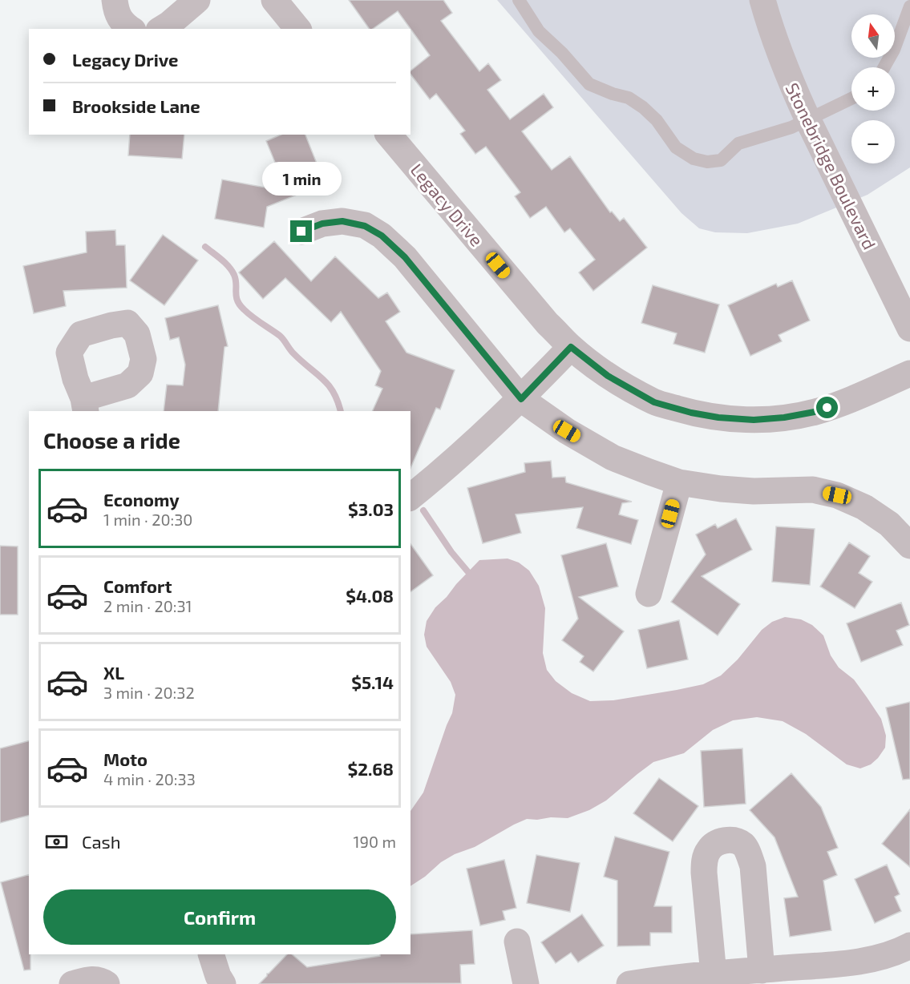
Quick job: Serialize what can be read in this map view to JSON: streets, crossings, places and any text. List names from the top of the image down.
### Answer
{
  "streets": {
    "street": ["Stonebridge Boulevard", "Legacy Drive"]
  },
  "north": "top",
  "page": {
    "map_buttons": ["+", "−"],
    "banner": ["Legacy Drive", "Brookside Lane"],
    "bubble": "1 min",
    "heading": "Choose a ride",
    "list": [
      {
        "name": "Economy",
        "note": "1 min · 20:30",
        "value": "$3.03"
      },
      {
        "name": "Comfort",
        "note": "2 min · 20:31",
        "value": "$4.08"
      },
      {
        "name": "XL",
        "note": "3 min · 20:32",
        "value": "$5.14"
      },
      {
        "name": "Moto",
        "note": "4 min · 20:33",
        "value": "$2.68"
      }
    ],
    "pay": ["Cash", "190 m"],
    "buttons": "Confirm"
  }
}
